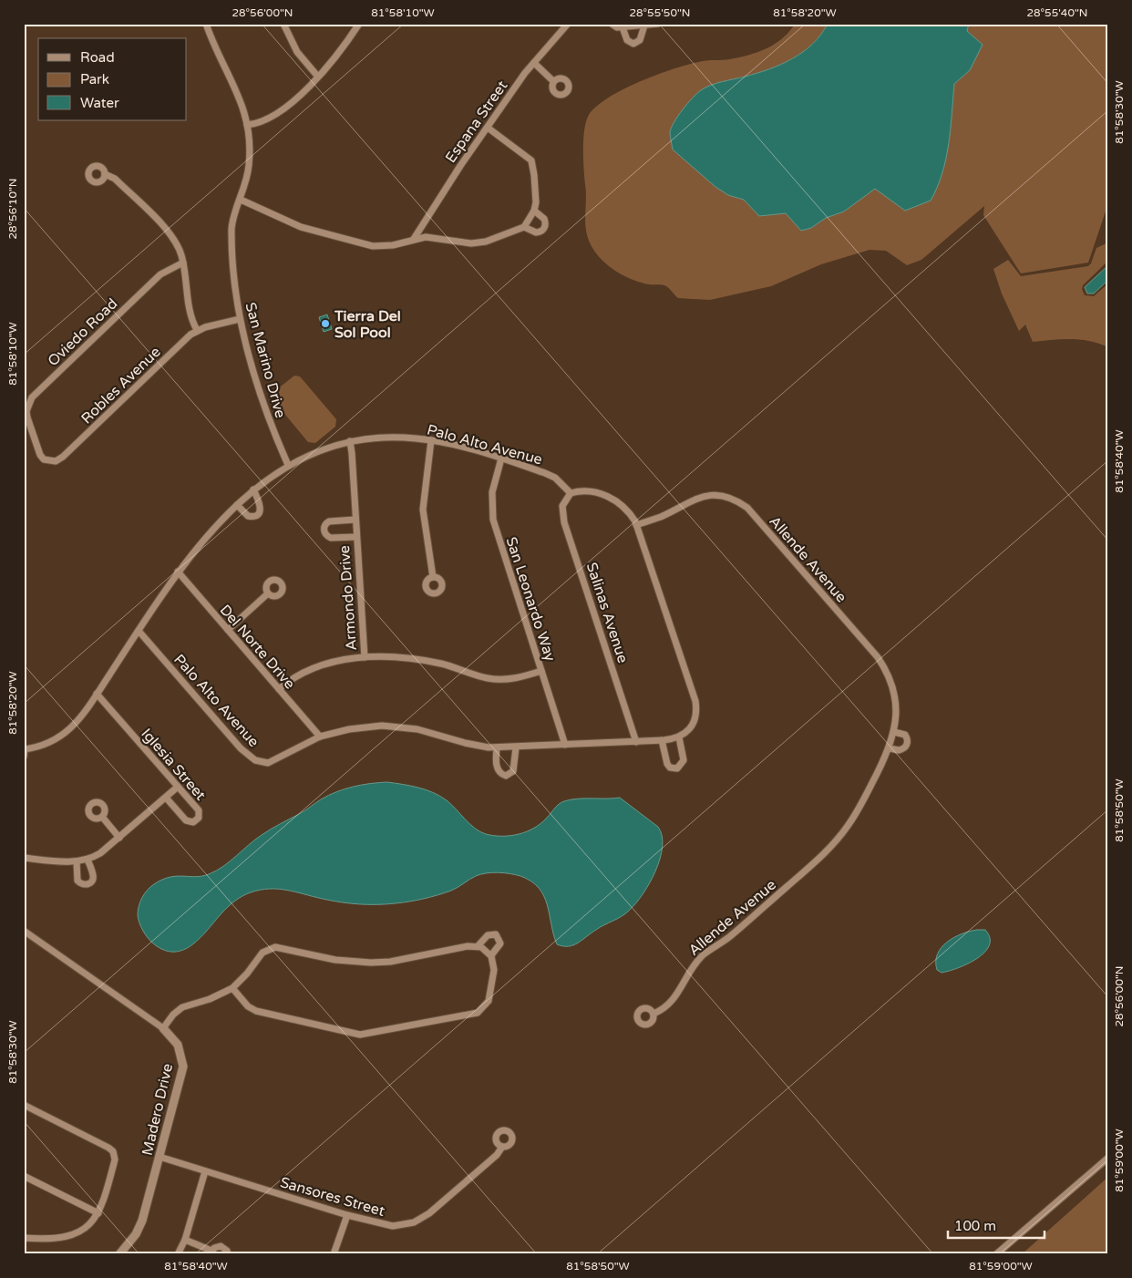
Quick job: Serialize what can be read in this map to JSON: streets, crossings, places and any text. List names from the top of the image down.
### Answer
{
  "streets": {
    "street": [
      "Espana Street",
      "Oviedo Road",
      "San Marino Drive",
      "Robles Avenue",
      "Palo Alto Avenue",
      "Allende Avenue",
      "Armondo Drive",
      "San Leonardo Way",
      "Salinas Avenue",
      "Del Norte Drive",
      "Iglesia Street",
      "Madero Drive",
      "Sansores Street"
    ]
  },
  "crossings": [
    ["Oviedo Road", "Robles Avenue"],
    ["San Marino Drive", "Robles Avenue"],
    ["San Marino Drive", "Palo Alto Avenue"],
    ["Palo Alto Avenue", "Armondo Drive"],
    ["Palo Alto Avenue", "San Leonardo Way"],
    ["Palo Alto Avenue", "Salinas Avenue"],
    ["Palo Alto Avenue", "Del Norte Drive"],
    ["Palo Alto Avenue", "Iglesia Street"],
    ["Madero Drive", "Sansores Street"]
  ],
  "places": ["Tierra Del Sol Pool"],
  "legend": ["Road", "Park", "Water"],
  "scale_bar": "100 m",
  "coordinates": [
    "28°56'00\"N",
    "81°58'10\"W",
    "28°55'50\"N",
    "81°58'20\"W",
    "28°55'40\"N",
    "81°58'30\"W",
    "28°56'10\"N",
    "81°58'40\"W",
    "81°58'50\"W",
    "81°59'00\"W"
  ]
}
